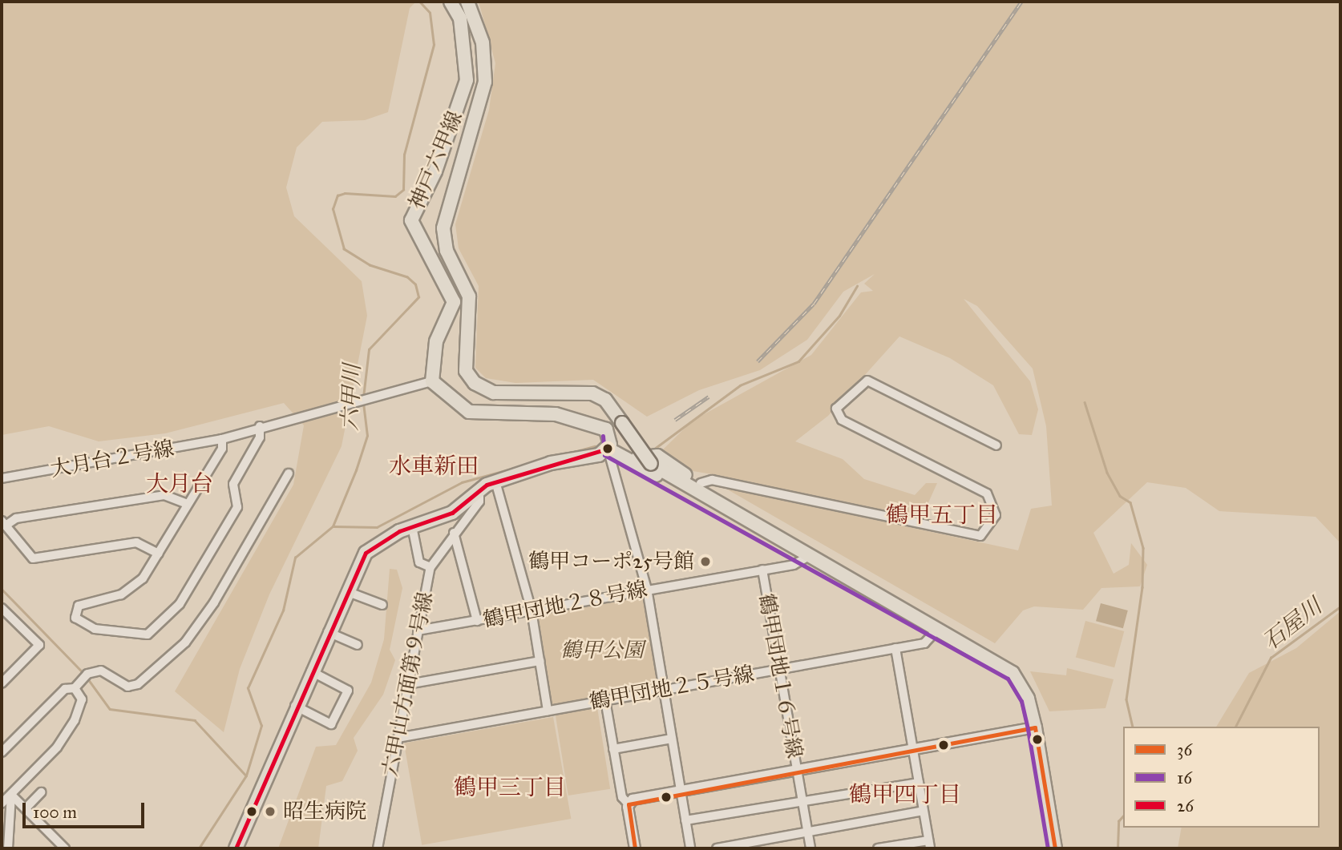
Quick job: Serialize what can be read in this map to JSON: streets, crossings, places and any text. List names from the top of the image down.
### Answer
{
  "streets": {
    "main road": ["神戸六甲線"],
    "street": [
      "大月台２号線",
      "鶴甲団地２８号線",
      "鶴甲団地１６号線",
      "六甲山方面第９号線",
      "鶴甲団地２５号線"
    ]
  },
  "crossings": [
    ["神戸六甲線", "大月台２号線"],
    ["鶴甲団地２８号線", "鶴甲団地１６号線"],
    ["鶴甲団地２８号線", "六甲山方面第９号線"],
    ["鶴甲団地１６号線", "鶴甲団地２５号線"],
    ["六甲山方面第９号線", "鶴甲団地２５号線"]
  ],
  "districts": [
    "水車新田",
    "大月台",
    "鶴甲五丁目",
    "鶴甲三丁目",
    "鶴甲四丁目"
  ],
  "water": ["六甲川", "石屋川"],
  "parks": ["鶴甲公園"],
  "places": ["鶴甲コーポ25号館", "昭生病院"],
  "lines": ["transit line 16", "transit line 26", "transit line 36"],
  "legend": ["36", "16", "26"],
  "scale_bar": "100 m"
}
